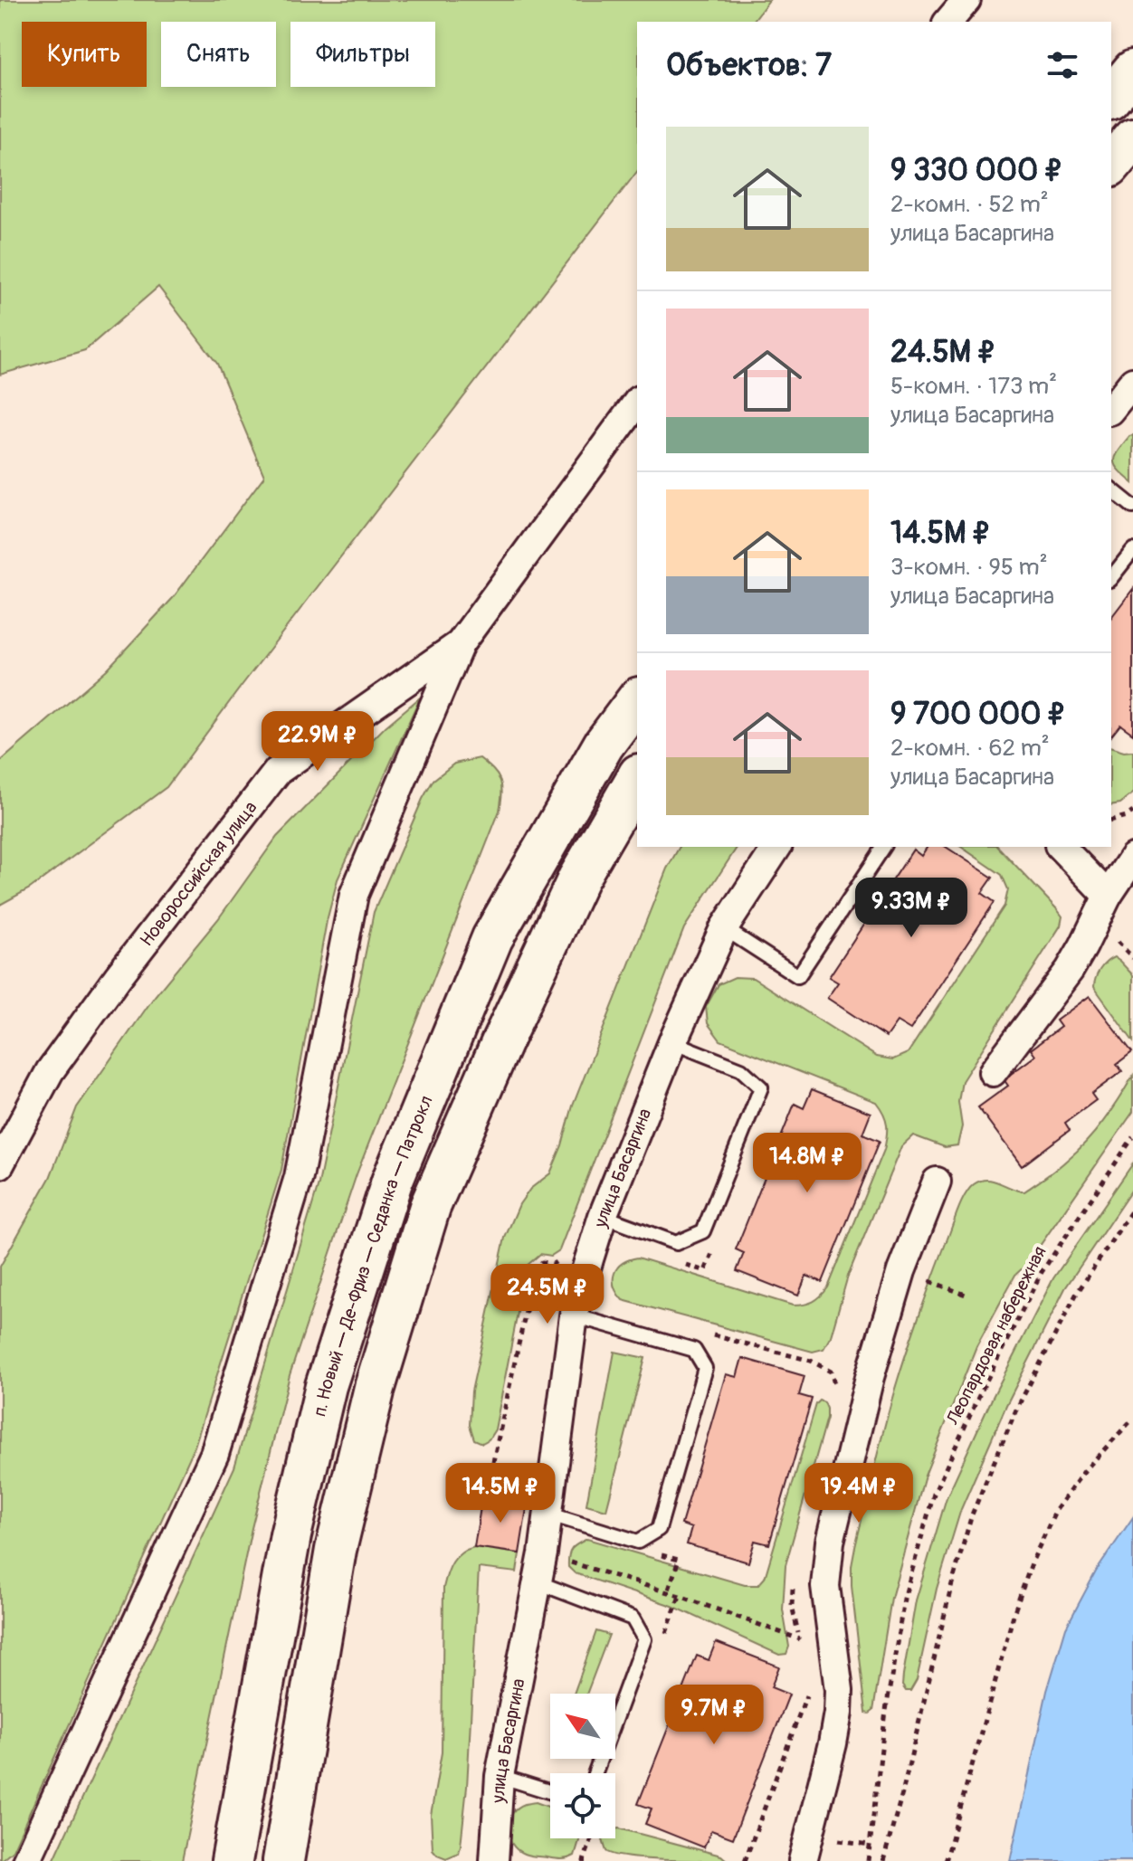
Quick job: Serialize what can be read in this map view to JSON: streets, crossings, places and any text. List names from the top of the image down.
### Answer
{
  "streets": {
    "highway": ["п. Новый — Де-Фриз — Седанка — Патрокл"],
    "street": ["Новороссийская улица", "улица Басаргина"],
    "path": ["Леопардовая набережная"]
  },
  "north": "top left",
  "page": {
    "chip": ["Купить", "Снять", "Фильтры"],
    "heading": "Объектов: 7",
    "list": [
      {
        "name": "9 330 000 ₽",
        "note": "2-комн. · 52 m² · улица Басаргина"
      },
      {
        "name": "24.5M ₽",
        "note": "5-комн. · 173 m² · улица Басаргина"
      },
      {
        "name": "14.5M ₽",
        "note": "3-комн. · 95 m² · улица Басаргина"
      },
      {
        "name": "9 700 000 ₽",
        "note": "2-комн. · 62 m² · улица Басаргина"
      }
    ],
    "price": [
      "22.9M ₽",
      "9.33M ₽",
      "14.8M ₽",
      "24.5M ₽",
      "14.5M ₽",
      "19.4M ₽",
      "9.7M ₽"
    ]
  }
}
